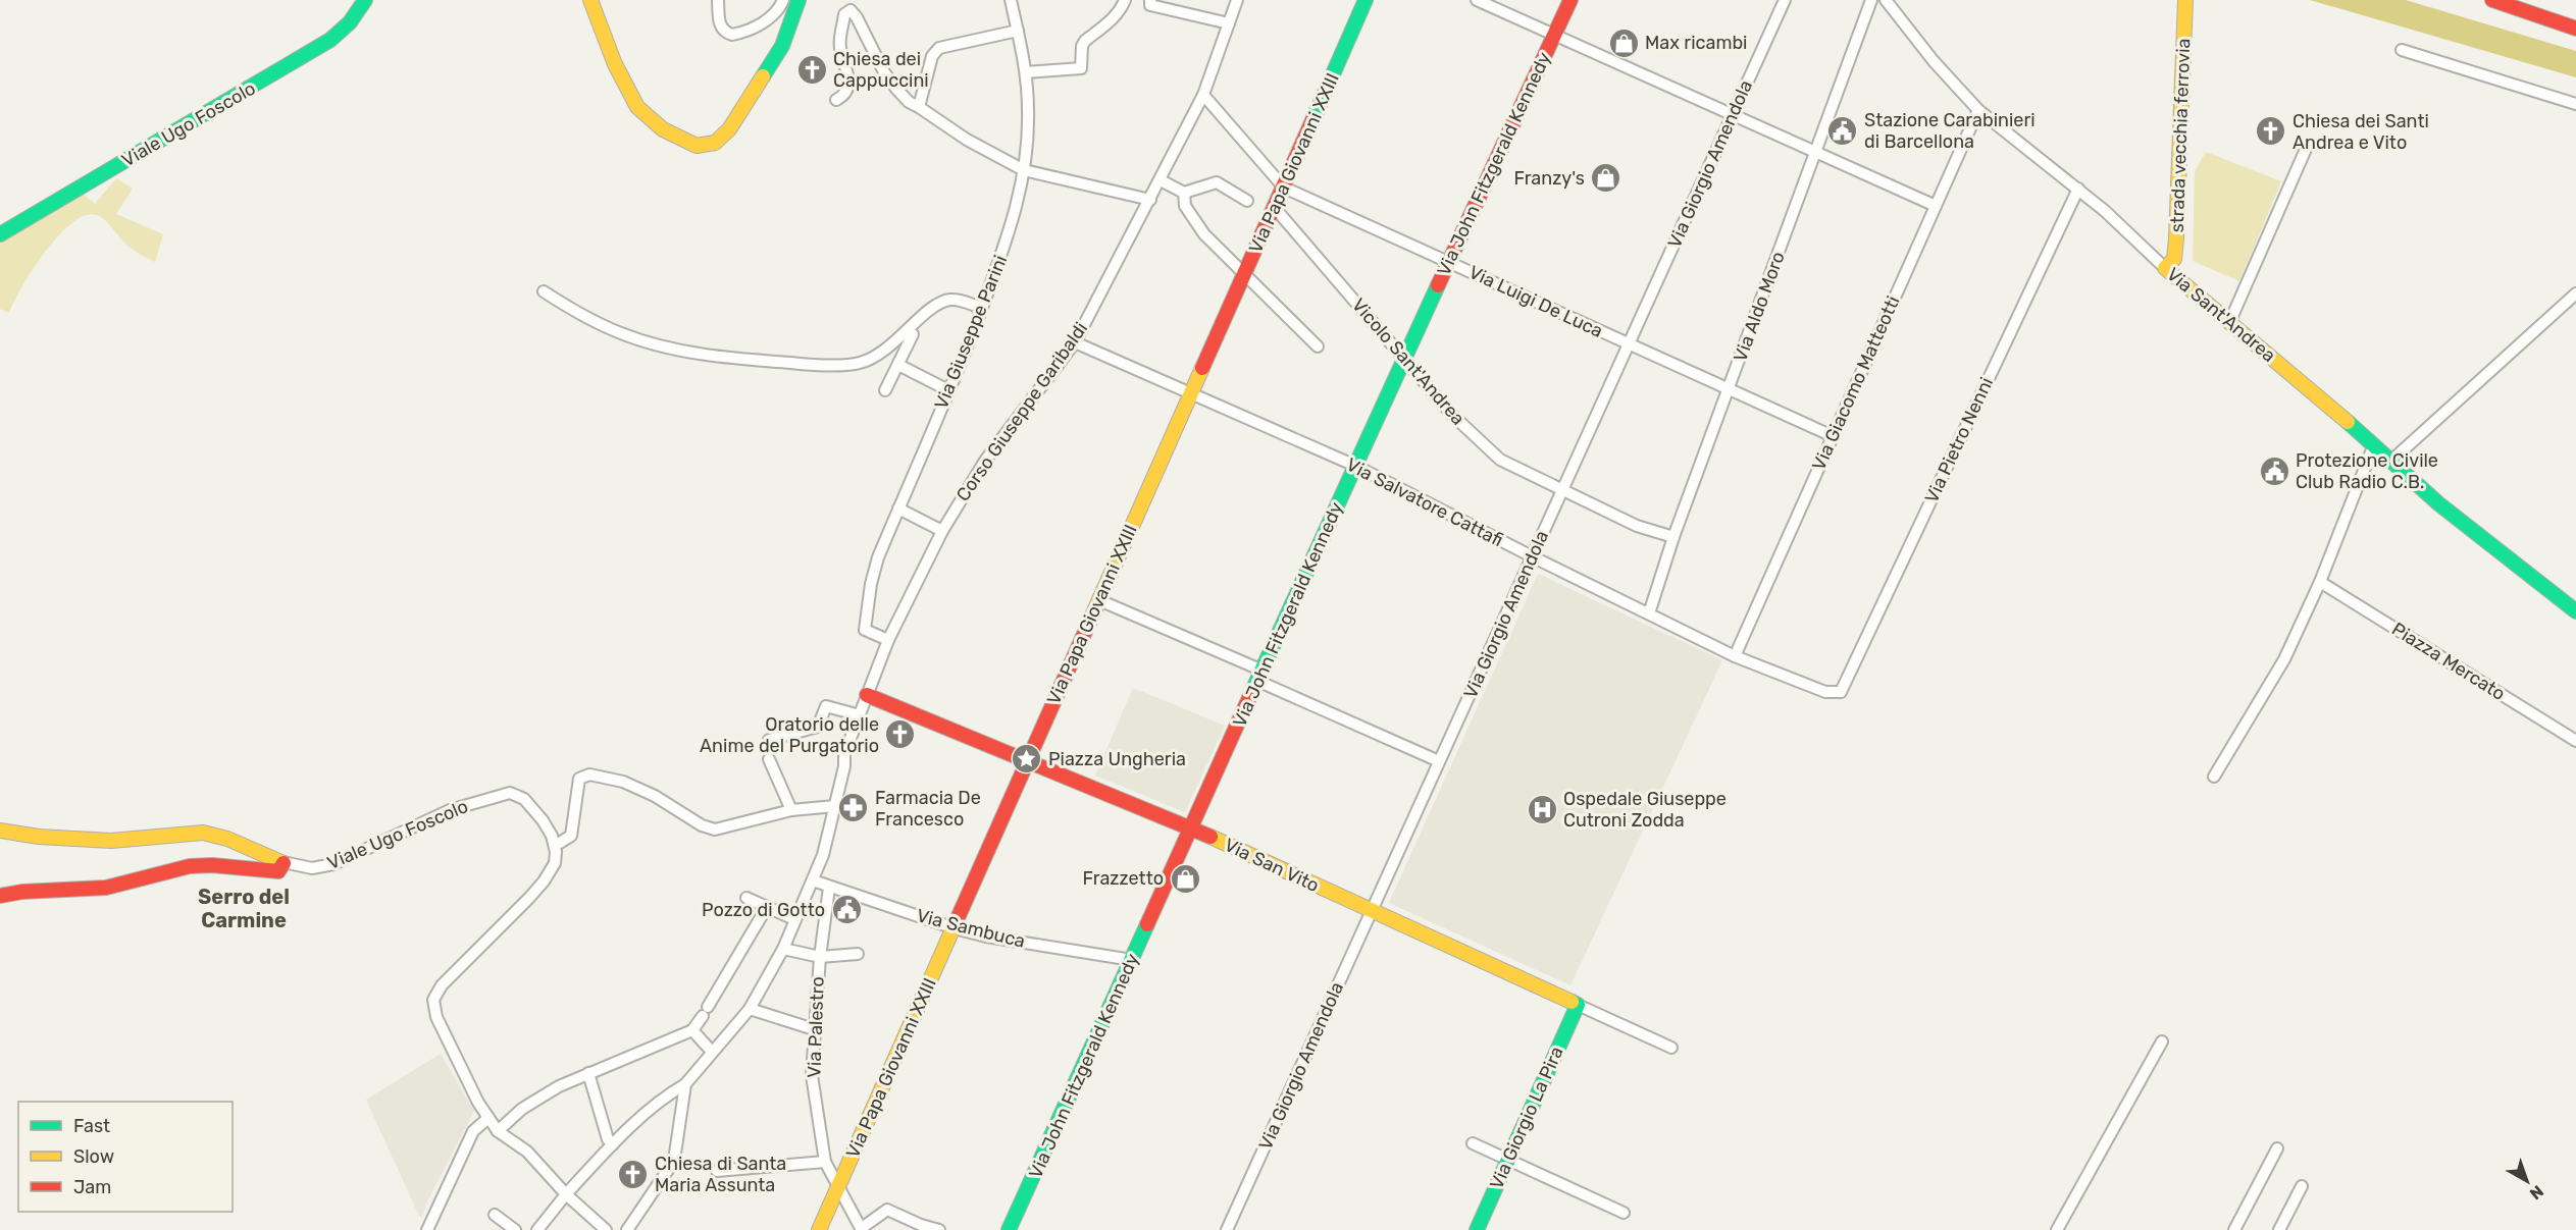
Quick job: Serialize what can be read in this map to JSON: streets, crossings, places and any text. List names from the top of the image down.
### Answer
{
  "streets": {
    "street": [
      "Viale Ugo Foscolo",
      "strada vecchia ferrovia",
      "Via Papa Giovanni XXIII",
      "Via John Fitzgerald Kennedy",
      "Via Giorgio Amendola",
      "Via Luigi De Luca",
      "Via Aldo Moro",
      "Via Sant'Andrea",
      "Via Giuseppe Parini",
      "Vicolo Sant'Andrea",
      "Via Giacomo Matteotti",
      "Corso Giuseppe Garibaldi",
      "Via Pietro Nenni",
      "Via Salvatore Cattafi",
      "Piazza Mercato",
      "Via San Vito",
      "Via Sambuca",
      "Via Palestro",
      "Via Giorgio La Pira"
    ]
  },
  "crossings": [
    ["strada vecchia ferrovia", "Via Sant'Andrea"],
    ["Via Papa Giovanni XXIII", "Via Luigi De Luca"],
    ["Via Papa Giovanni XXIII", "Vicolo Sant'Andrea"],
    ["Via Papa Giovanni XXIII", "Via Salvatore Cattafi"],
    ["Via Papa Giovanni XXIII", "Via San Vito"],
    ["Via Papa Giovanni XXIII", "Via Sambuca"],
    ["Via Papa Giovanni XXIII", "Via Palestro"],
    ["Via John Fitzgerald Kennedy", "Via Luigi De Luca"],
    ["Via John Fitzgerald Kennedy", "Vicolo Sant'Andrea"],
    ["Via John Fitzgerald Kennedy", "Via Salvatore Cattafi"],
    ["Via John Fitzgerald Kennedy", "Via San Vito"],
    ["Via John Fitzgerald Kennedy", "Via Sambuca"],
    ["Via Giorgio Amendola", "Via Luigi De Luca"],
    ["Via Giorgio Amendola", "Vicolo Sant'Andrea"],
    ["Via Giorgio Amendola", "Via Salvatore Cattafi"],
    ["Via Giorgio Amendola", "Via San Vito"],
    ["Via Luigi De Luca", "Via Aldo Moro"],
    ["Via Luigi De Luca", "Via Giacomo Matteotti"],
    ["Via Luigi De Luca", "Corso Giuseppe Garibaldi"],
    ["Via Aldo Moro", "Vicolo Sant'Andrea"],
    ["Via Aldo Moro", "Via Salvatore Cattafi"],
    ["Via Sant'Andrea", "Via Giacomo Matteotti"],
    ["Via Sant'Andrea", "Via Pietro Nenni"],
    ["Via Giuseppe Parini", "Corso Giuseppe Garibaldi"],
    ["Via Giacomo Matteotti", "Via Salvatore Cattafi"],
    ["Corso Giuseppe Garibaldi", "Via Salvatore Cattafi"],
    ["Corso Giuseppe Garibaldi", "Via San Vito"],
    ["Corso Giuseppe Garibaldi", "Via Sambuca"],
    ["Via Pietro Nenni", "Via Salvatore Cattafi"],
    ["Via San Vito", "Via Giorgio La Pira"],
    ["Via Sambuca", "Via Palestro"]
  ],
  "districts": ["Serro del Carmine"],
  "places": {
    "shop": ["Max ricambi", "Franzy's", "Frazzetto"],
    "church": [
      "Chiesa dei Cappuccini",
      "Chiesa dei Santi Andrea e Vito",
      "Oratorio delle Anime del Purgatorio",
      "Chiesa di Santa Maria Assunta"
    ],
    "public building": ["Stazione Carabinieri di Barcellona", "Protezione Civile Club Radio C.B.", "Pozzo di Gotto"],
    "place": ["Piazza Ungheria"],
    "pharmacy": ["Farmacia De Francesco"],
    "hospital": ["Ospedale Giuseppe Cutroni Zodda"]
  },
  "legend": ["Fast", "Slow", "Jam"],
  "north": "bottom right"
}
